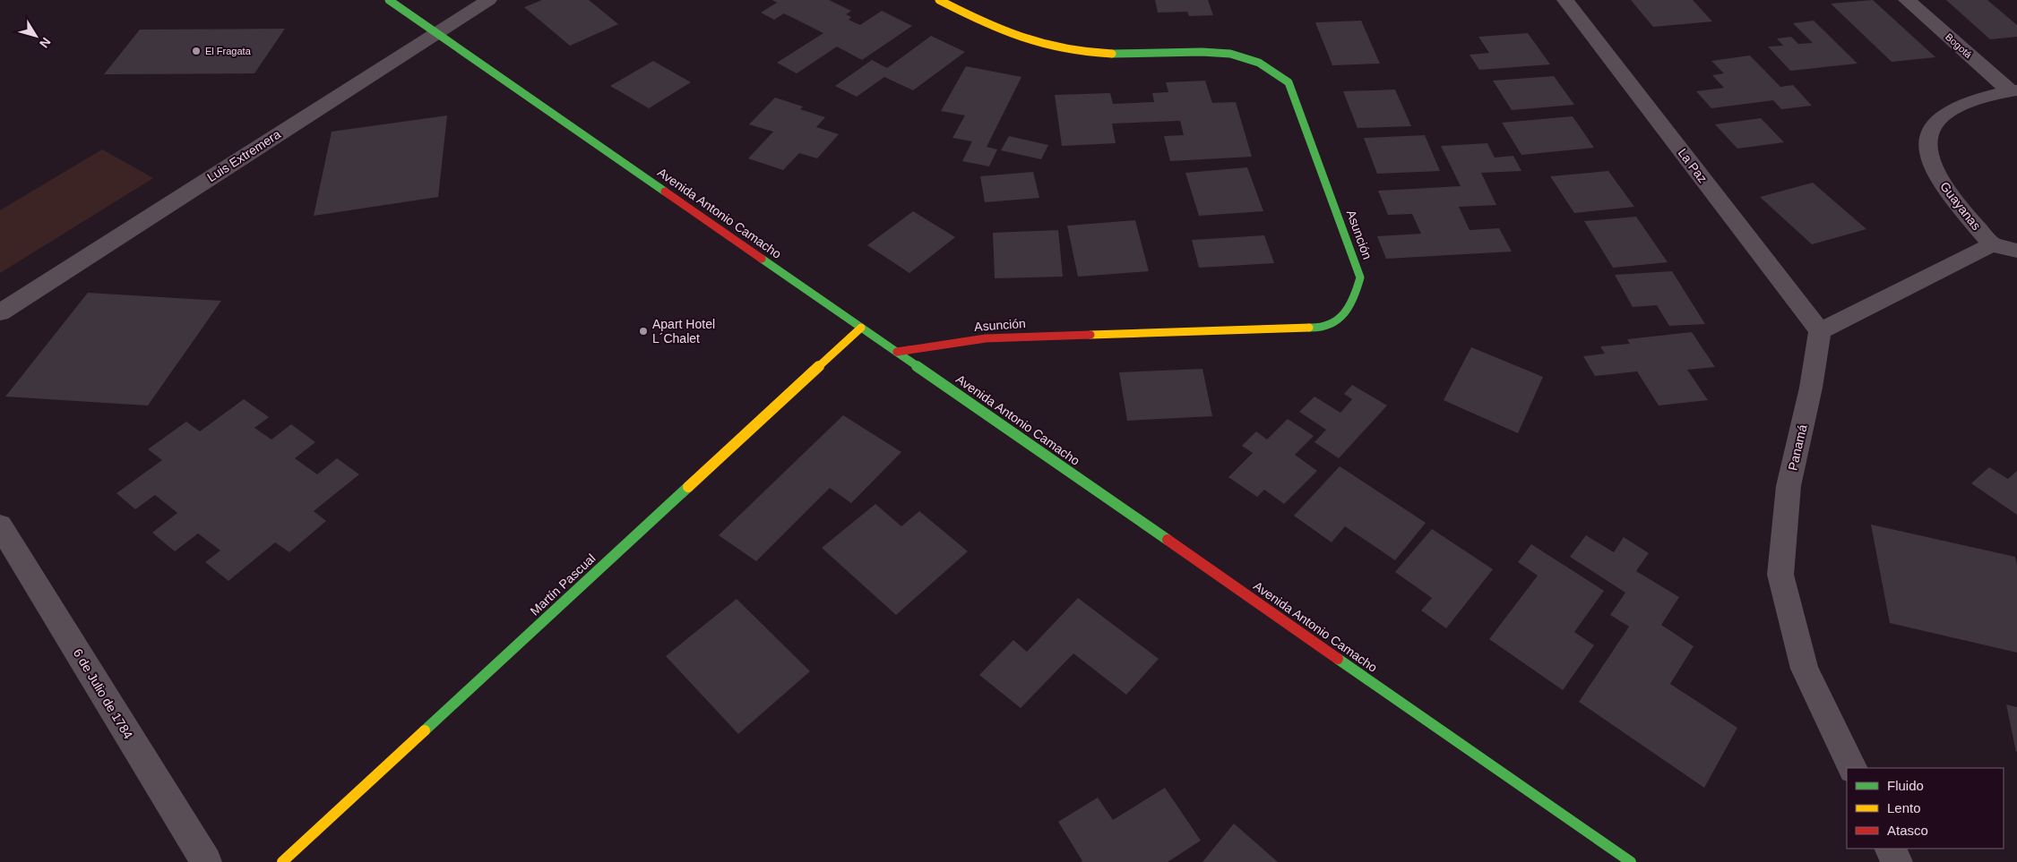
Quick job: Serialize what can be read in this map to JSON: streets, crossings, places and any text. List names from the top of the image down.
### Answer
{
  "streets": {
    "street": [
      "Bogotá",
      "Luis Extremera",
      "La Paz",
      "Guayanas",
      "Avenida Antonio Camacho",
      "Asunción",
      "Panamá",
      "Martín Pascual",
      "6 de Julio de 1784"
    ]
  },
  "crossings": [
    ["Bogotá", "Guayanas"],
    ["Luis Extremera", "Avenida Antonio Camacho"],
    ["La Paz", "Panamá"],
    ["Avenida Antonio Camacho", "Asunción"],
    ["Avenida Antonio Camacho", "Martín Pascual"]
  ],
  "places": ["El Fragata", "Apart Hotel L´Chalet"],
  "legend": ["Fluido", "Lento", "Atasco"],
  "north": "bottom right"
}
